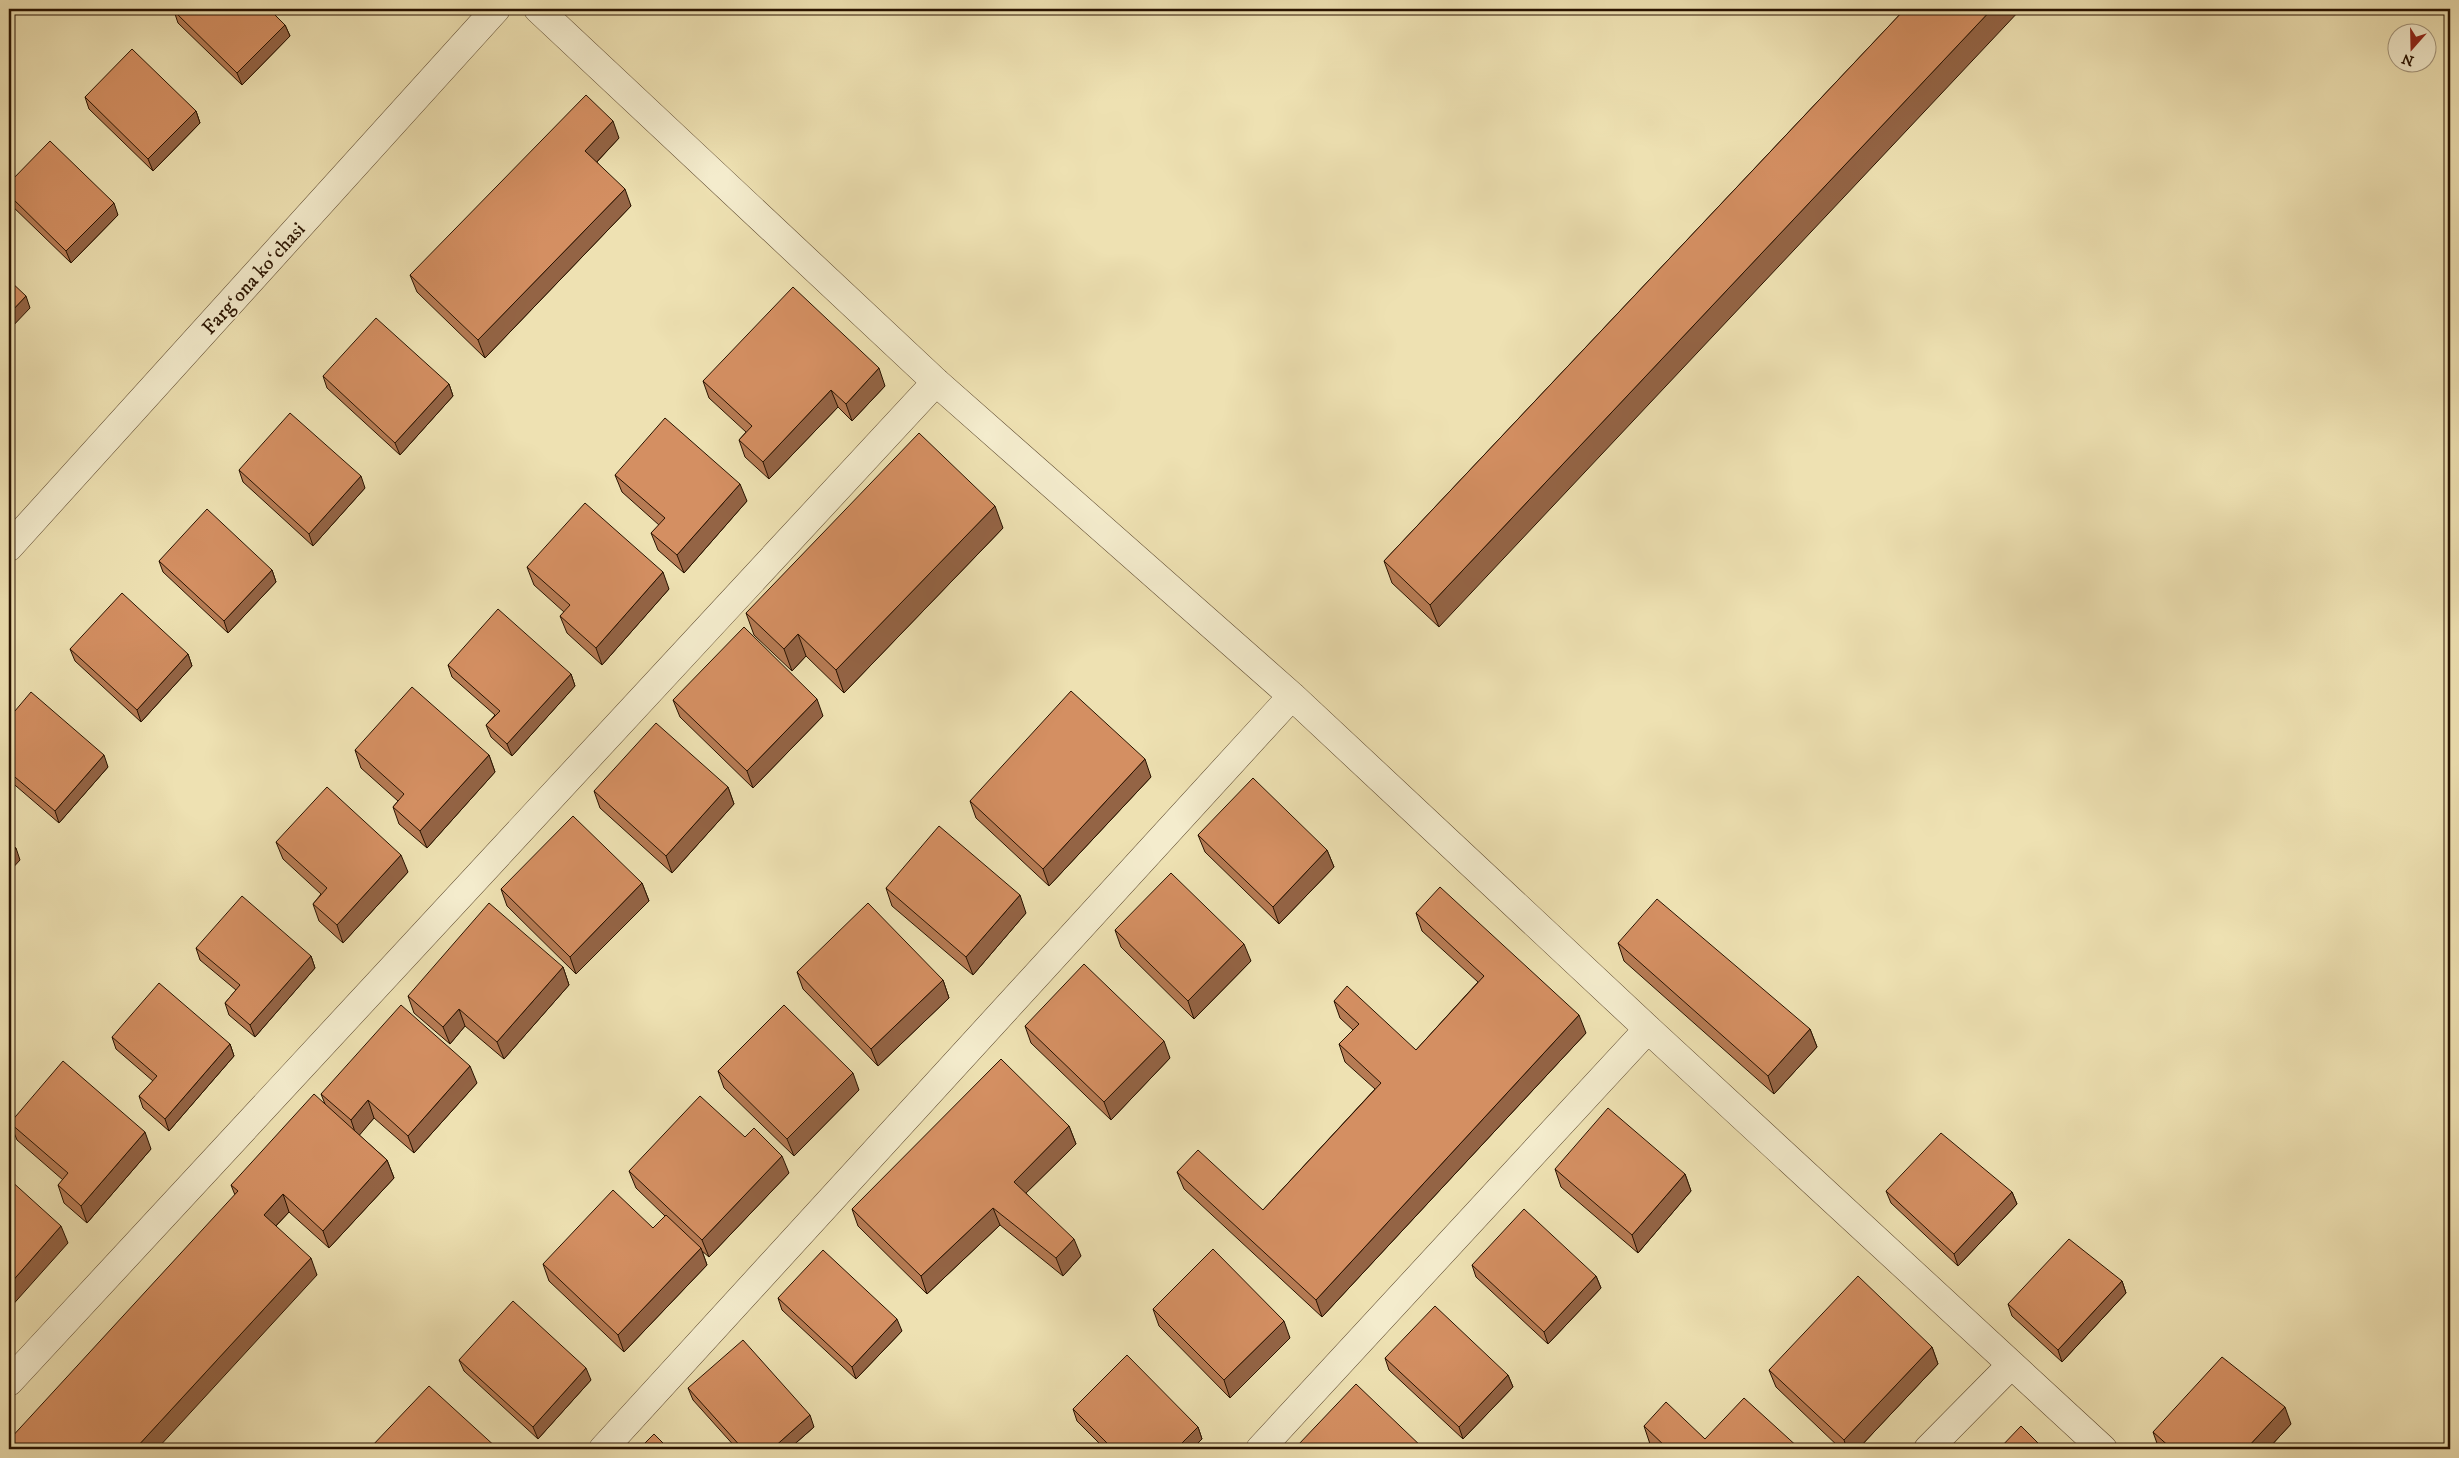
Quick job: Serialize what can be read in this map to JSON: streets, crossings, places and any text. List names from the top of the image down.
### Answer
{
  "streets": {
    "street": ["Fargʻona koʻchasi"]
  },
  "north": "bottom"
}
